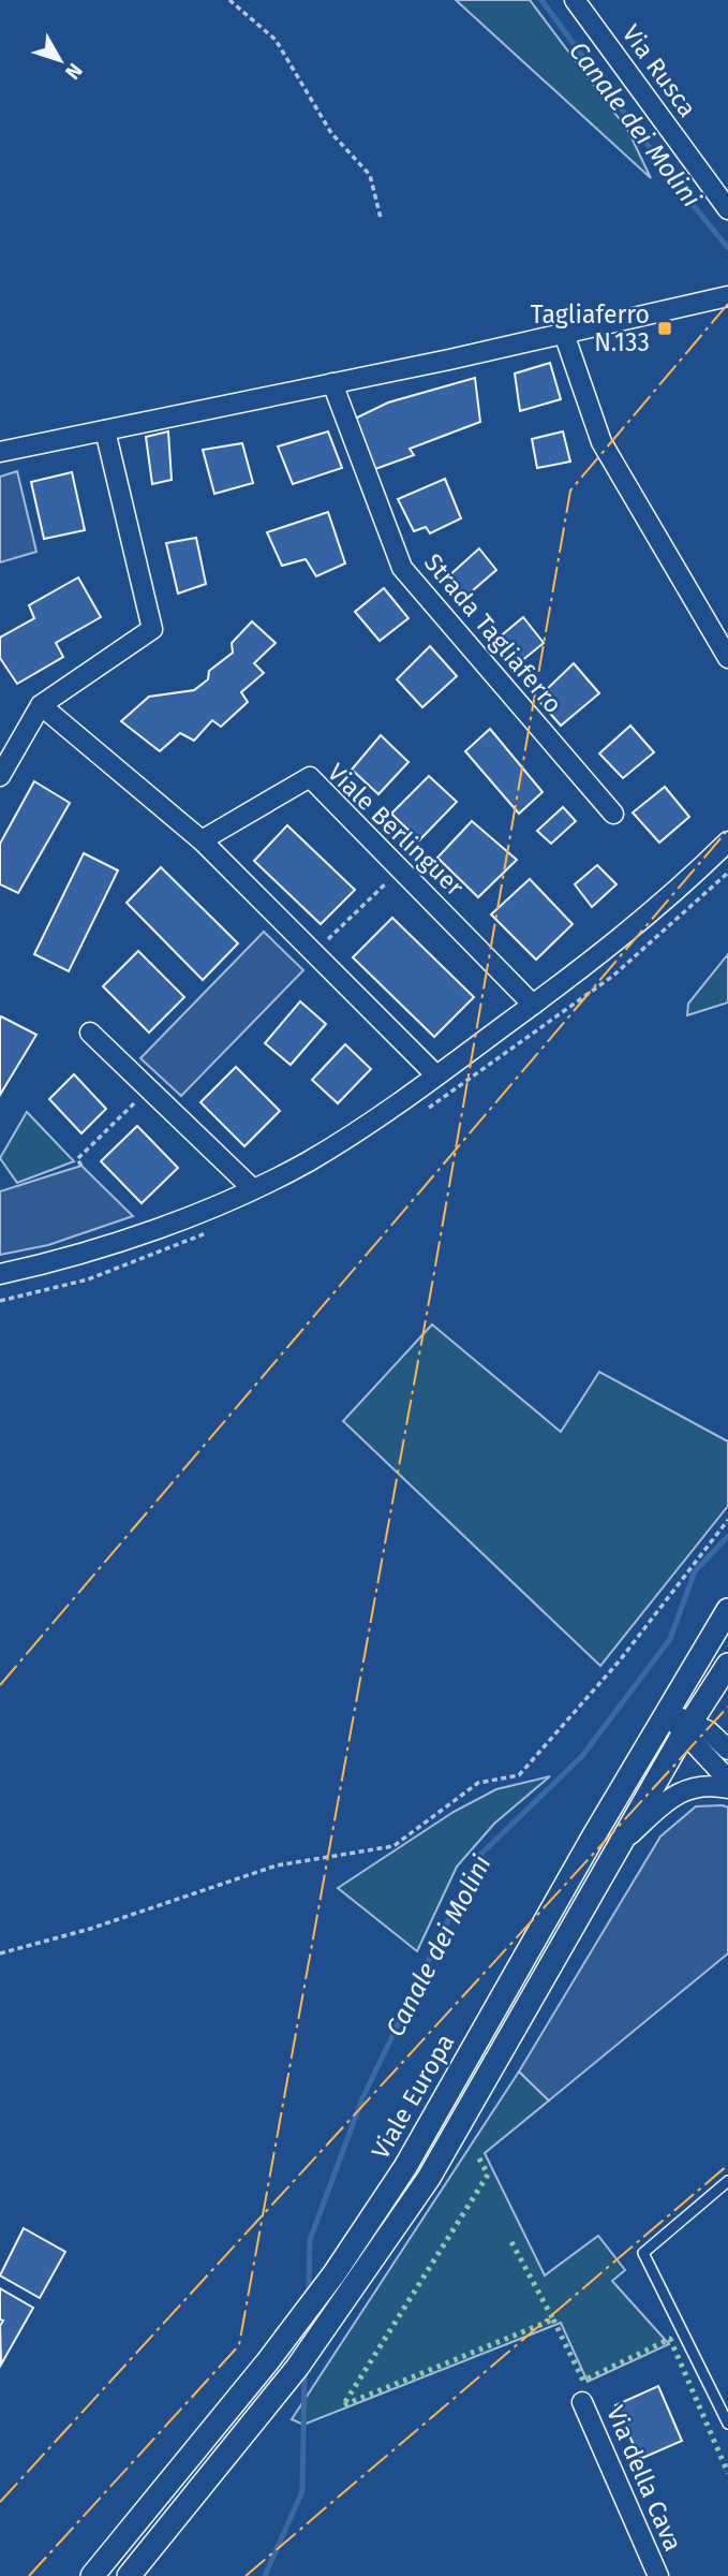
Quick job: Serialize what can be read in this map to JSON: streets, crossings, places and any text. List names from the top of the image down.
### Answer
{
  "streets": {
    "street": [
      "Via Rusca",
      "Strada Tagliaferro",
      "Viale Berlinguer",
      "Viale Europa",
      "Via della Cava"
    ]
  },
  "water": ["Canale dei Molini"],
  "places": {
    "transit": ["Tagliaferro N.133"]
  },
  "north": "bottom right"
}
